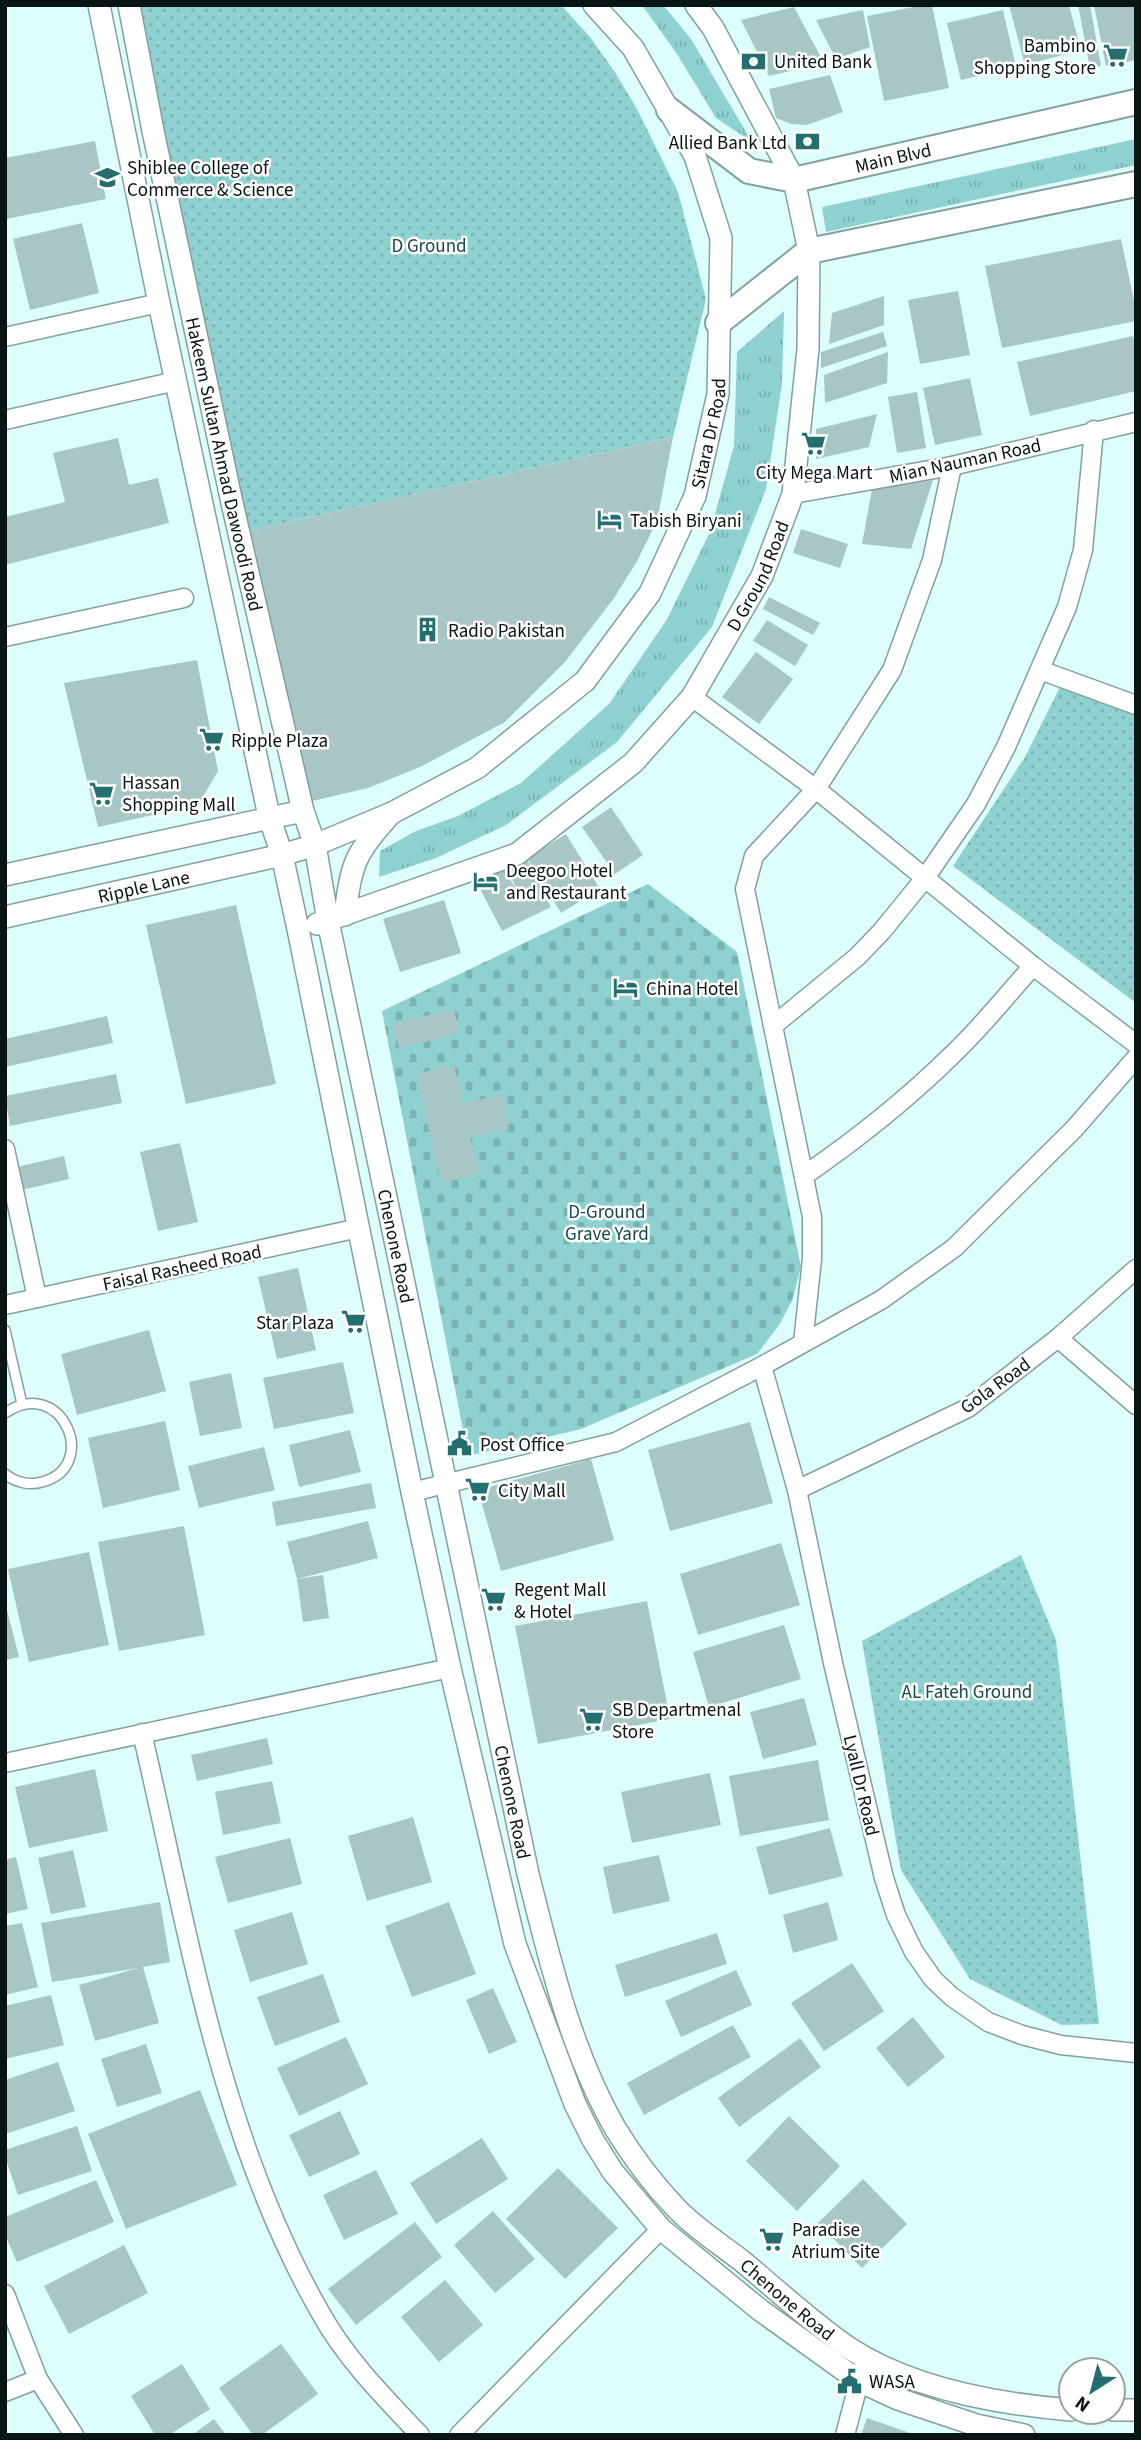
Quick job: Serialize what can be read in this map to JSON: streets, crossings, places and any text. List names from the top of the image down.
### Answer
{
  "streets": {
    "main road": ["Main Blvd"],
    "street": [
      "Sitara Dr Road",
      "Mian Nauman Road",
      "Hakeem Sultan Ahmad Dawoodi Road",
      "D Ground Road",
      "Ripple Lane",
      "Chenone Road",
      "Faisal Rasheed Road",
      "Gola Road",
      "Lyall Dr Road"
    ]
  },
  "crossings": [
    ["Main Blvd", "Sitara Dr Road"],
    ["Main Blvd", "D Ground Road"],
    ["Sitara Dr Road", "Hakeem Sultan Ahmad Dawoodi Road"],
    ["Sitara Dr Road", "Ripple Lane"],
    ["Sitara Dr Road", "Chenone Road"],
    ["Mian Nauman Road", "D Ground Road"],
    ["Hakeem Sultan Ahmad Dawoodi Road", "D Ground Road"],
    ["Hakeem Sultan Ahmad Dawoodi Road", "Ripple Lane"],
    ["Hakeem Sultan Ahmad Dawoodi Road", "Chenone Road"],
    ["D Ground Road", "Chenone Road"],
    ["Ripple Lane", "Chenone Road"],
    ["Chenone Road", "Faisal Rasheed Road"],
    ["Gola Road", "Lyall Dr Road"]
  ],
  "parks": ["D Ground", "D-Ground Grave Yard", "AL Fateh Ground"],
  "places": {
    "supermarket": [
      "Bambino Shopping Store",
      "City Mega Mart",
      "Ripple Plaza",
      "Hassan Shopping Mall",
      "Star Plaza",
      "City Mall",
      "Regent Mall & Hotel",
      "SB Departmenal Store",
      "Paradise Atrium Site"
    ],
    "bank": ["United Bank", "Allied Bank Ltd"],
    "school or university": ["Shiblee College of Commerce & Science"],
    "hotel": ["Tabish Biryani", "Deegoo Hotel and Restaurant", "China Hotel"],
    "building": ["Radio Pakistan"],
    "public building": ["Post Office", "WASA"]
  },
  "north": "bottom left"
}
